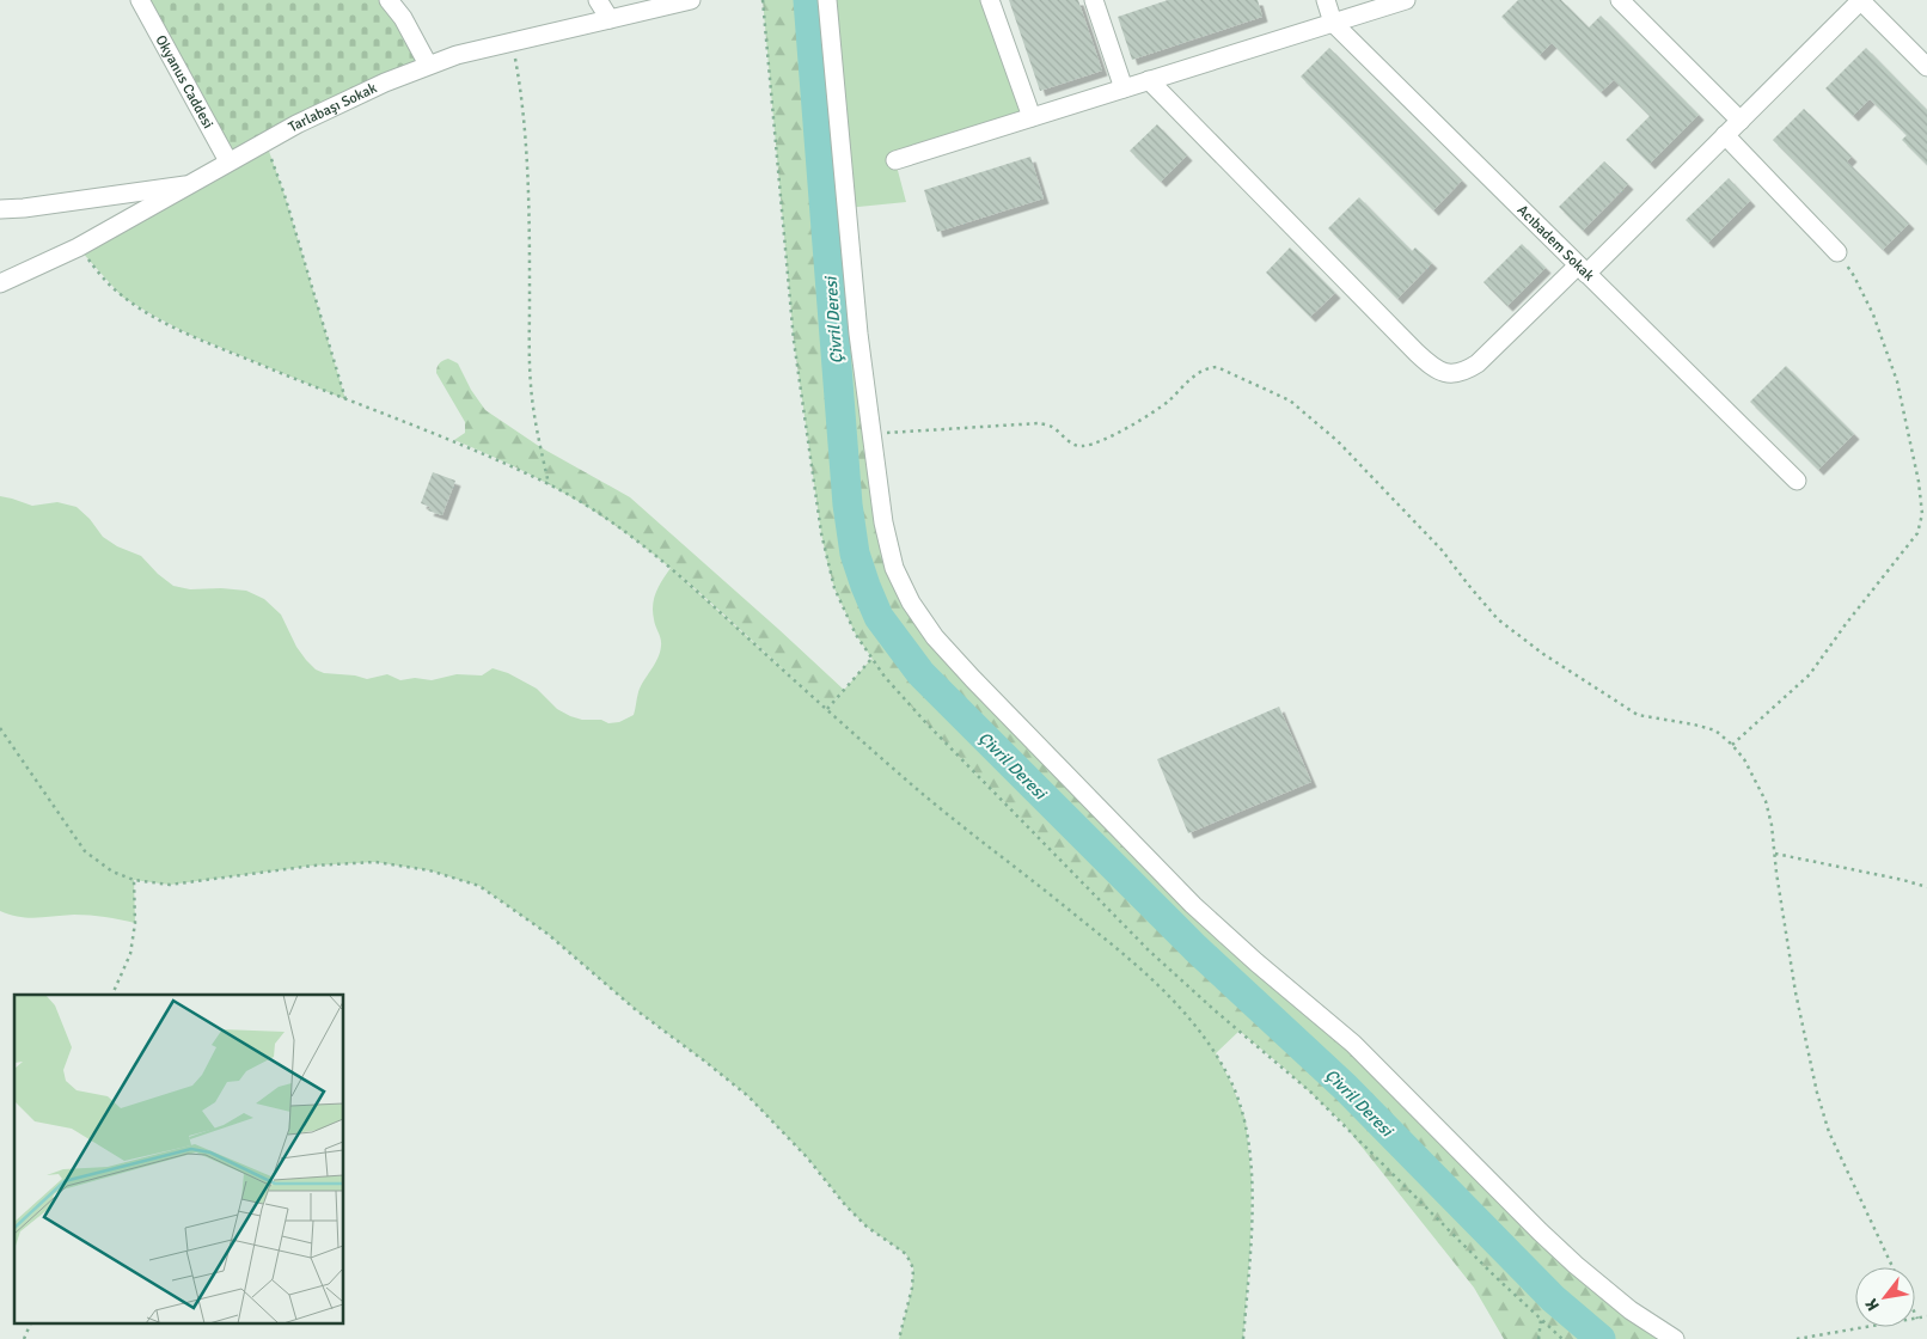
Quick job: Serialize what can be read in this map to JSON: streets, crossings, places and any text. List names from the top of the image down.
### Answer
{
  "streets": {
    "street": ["Okyanus Caddesi", "Tarlabaşı Sokak", "Acıbadem Sokak"]
  },
  "crossings": [
    ["Okyanus Caddesi", "Tarlabaşı Sokak"]
  ],
  "water": ["Çivril Deresi"],
  "north": "bottom left"
}
